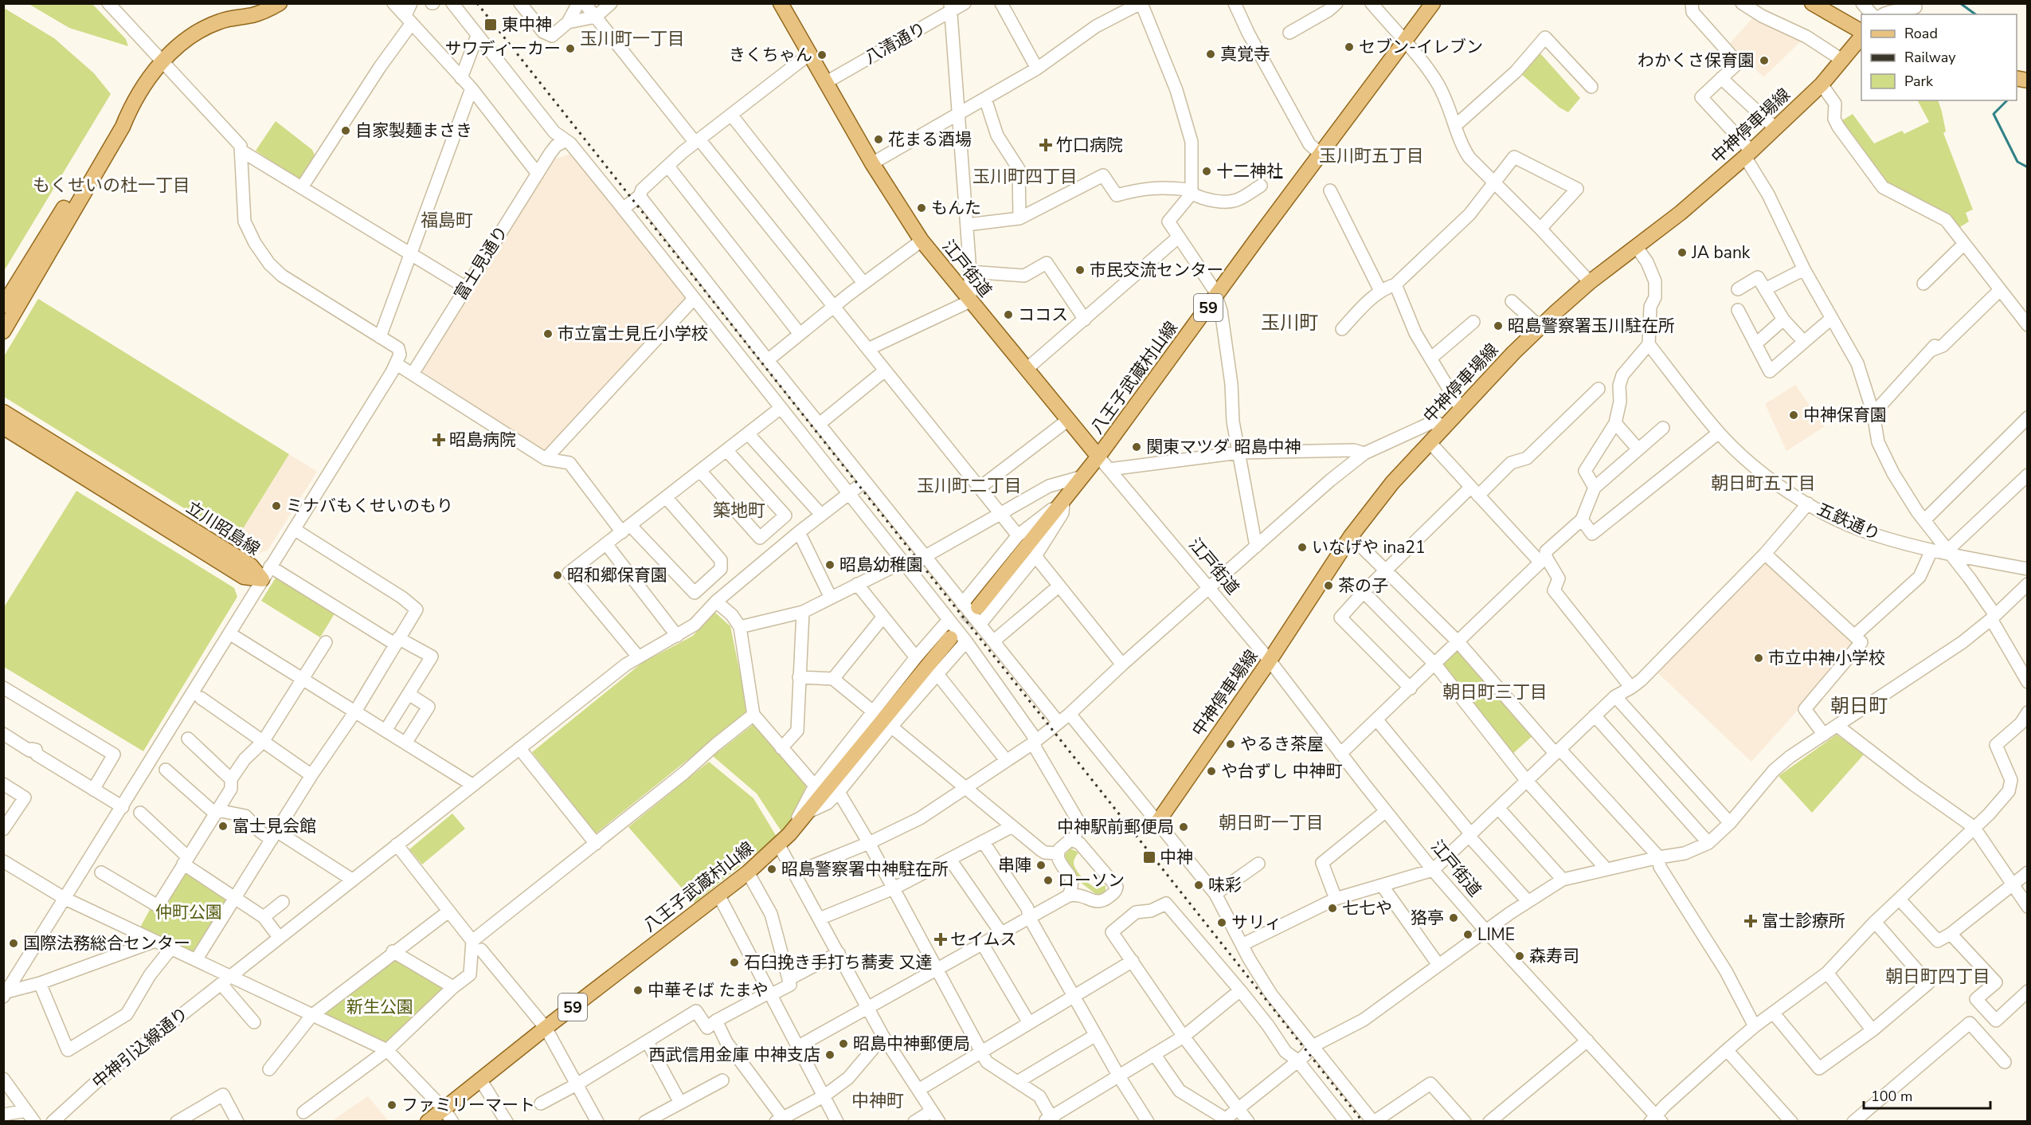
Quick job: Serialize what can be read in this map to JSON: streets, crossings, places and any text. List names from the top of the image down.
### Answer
{
  "streets": {
    "main road": [
      "中神停車場線",
      "江戸街道",
      "59",
      "八王子武蔵村山線",
      "立川昭島線"
    ],
    "street": [
      "八清通り",
      "富士見通り",
      "五鉄通り",
      "中神引込線通り"
    ]
  },
  "crossings": [
    ["八清通り", "江戸街道"],
    ["中神停車場線", "江戸街道"],
    ["江戸街道", "八王子武蔵村山線"]
  ],
  "districts": [
    "玉川町一丁目",
    "玉川町五丁目",
    "玉川町四丁目",
    "もくせいの杜一丁目",
    "福島町",
    "玉川町",
    "朝日町五丁目",
    "玉川町二丁目",
    "築地町",
    "朝日町三丁目",
    "朝日町",
    "朝日町一丁目",
    "朝日町四丁目",
    "中神町"
  ],
  "parks": ["仲町公園", "新生公園"],
  "places": {
    "transit": ["東中神", "中神"],
    "other": [
      "セブン-イレブン",
      "サワディーカー",
      "真覚寺",
      "きくちゃん",
      "わかくさ保育園",
      "自家製麺まさき",
      "花まる酒場",
      "十二神社",
      "もんた",
      "JA bank",
      "市民交流センター",
      "ココス",
      "昭島警察署玉川駐在所",
      "市立富士見丘小学校",
      "中神保育園",
      "関東マツダ 昭島中神",
      "ミナバもくせいのもり",
      "いなげや ina21",
      "昭島幼稚園",
      "昭和郷保育園",
      "茶の子",
      "市立中神小学校",
      "やるき茶屋",
      "や台ずし 中神町",
      "富士見会館",
      "中神駅前郵便局",
      "串陣",
      "昭島警察署中神駐在所",
      "ローソン",
      "味彩",
      "七七や",
      "狢亭",
      "サリィ",
      "LIME",
      "国際法務総合センター",
      "森寿司",
      "石臼挽き手打ち蕎麦 又達",
      "中華そば たまや",
      "昭島中神郵便局",
      "西武信用金庫 中神支店",
      "ファミリーマート"
    ],
    "health": [
      "竹口病院",
      "昭島病院",
      "富士診療所",
      "セイムス"
    ]
  },
  "legend": ["Road", "Railway", "Park"],
  "scale_bar": "100 m"
}
